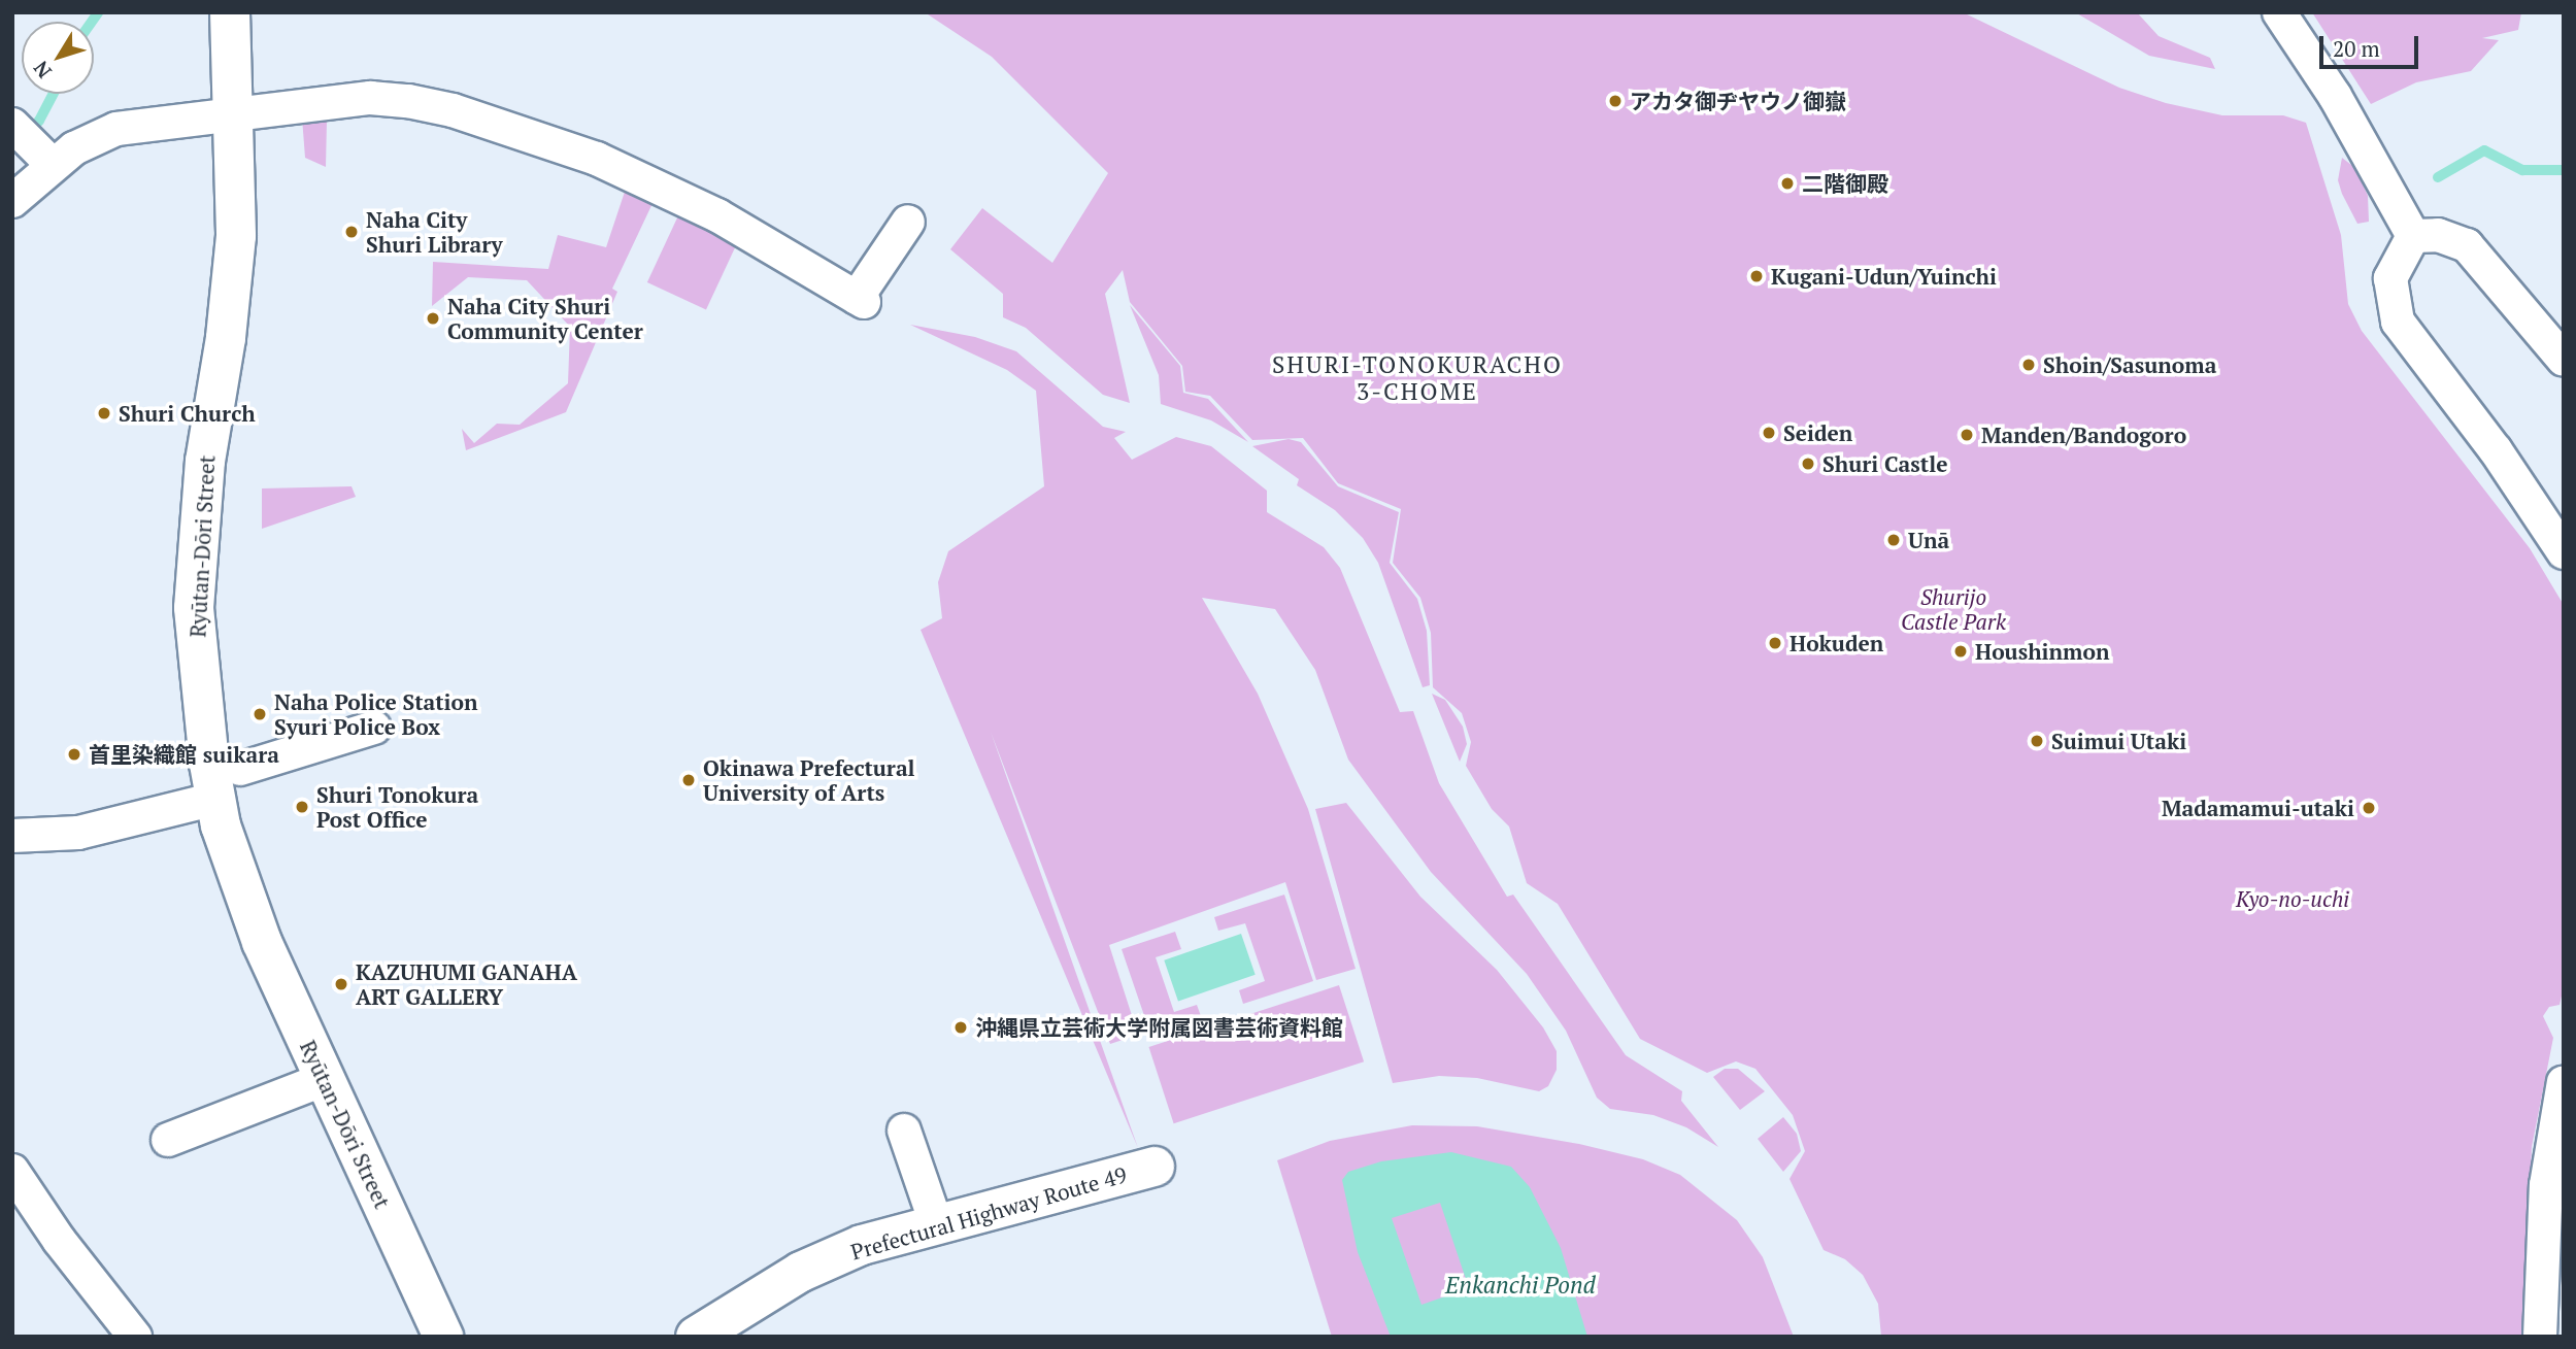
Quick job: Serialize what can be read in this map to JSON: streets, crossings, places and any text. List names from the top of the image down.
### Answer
{
  "streets": {
    "main road": ["Ryūtan-Dōri Street", "Prefectural Highway Route 49"]
  },
  "districts": ["SHURI-TONOKURACHO 3-CHOME"],
  "water": ["Enkanchi Pond"],
  "parks": ["Shurijo Castle Park", "Kyo-no-uchi"],
  "places": [
    "アカタ御ヂヤウノ御嶽",
    "二階御殿",
    "Naha City Shuri Library",
    "Kugani-Udun/Yuinchi",
    "Naha City Shuri Community Center",
    "Shoin/Sasunoma",
    "Shuri Church",
    "Seiden",
    "Manden/Bandogoro",
    "Shuri Castle",
    "Unā",
    "Hokuden",
    "Houshinmon",
    "Naha Police Station Syuri Police Box",
    "Suimui Utaki",
    "首里染織館 suikara",
    "Okinawa Prefectural University of Arts",
    "Shuri Tonokura Post Office",
    "Madamamui-utaki",
    "KAZUHUMI GANAHA ART GALLERY",
    "沖縄県立芸術大学附属図書芸術資料館"
  ],
  "scale_bar": "20 m",
  "north": "bottom left"
}
